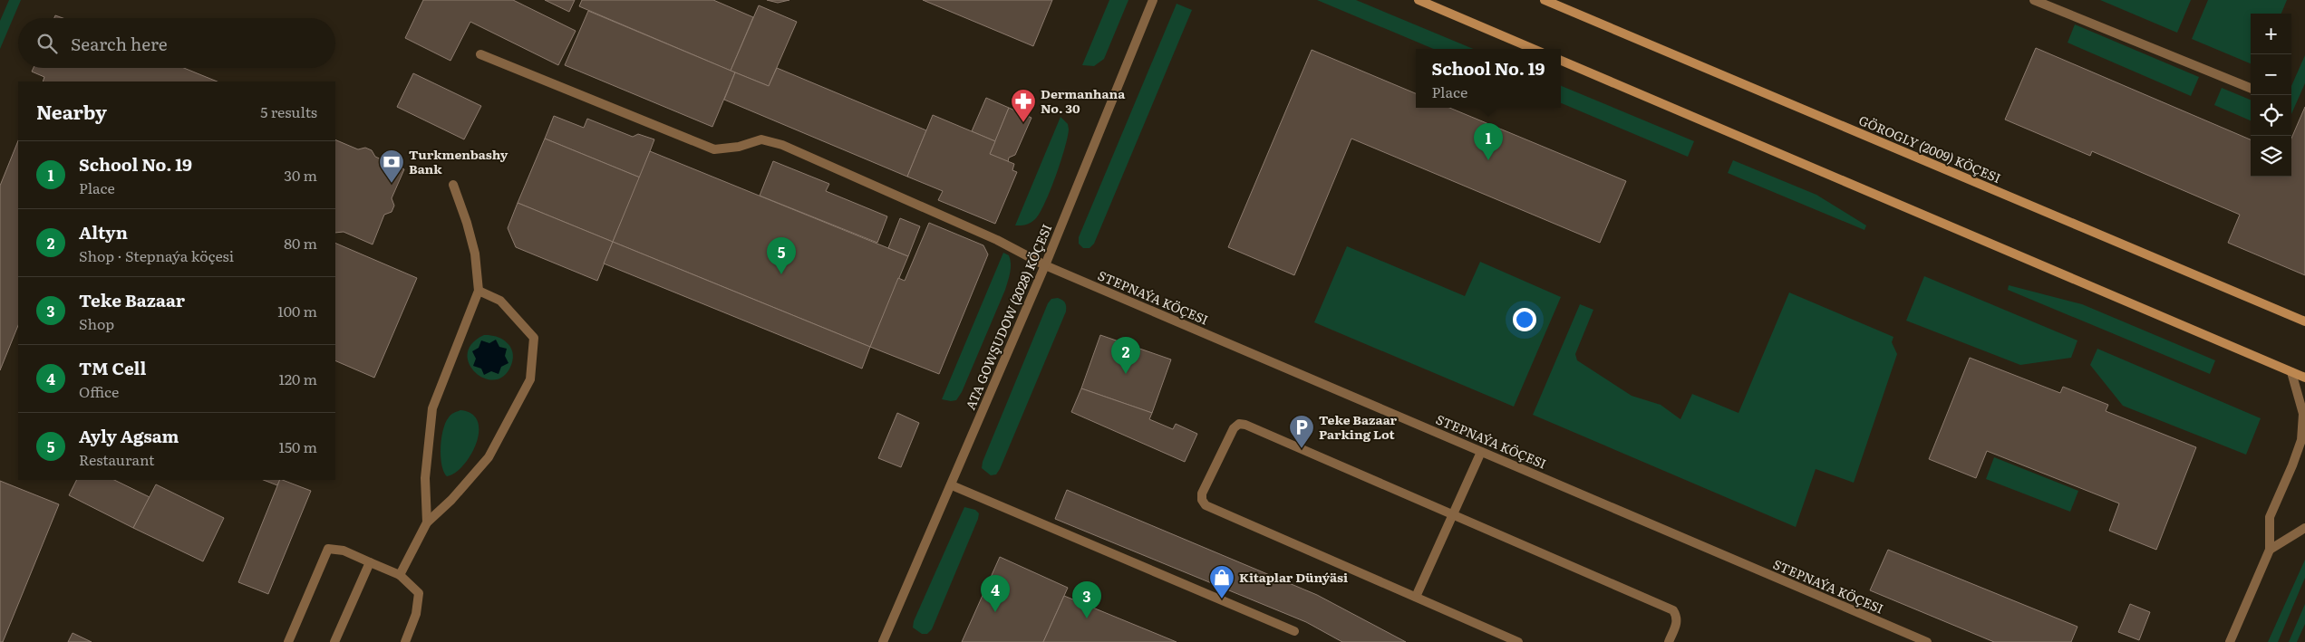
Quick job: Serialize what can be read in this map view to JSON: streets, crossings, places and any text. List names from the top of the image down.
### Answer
{
  "streets": {
    "main road": ["GÖROGLY (2009) KÖÇESI"],
    "street": ["STEPNAÝA KÖÇESI", "ATA GOWŞUDOW (2028) KÖÇESI"]
  },
  "crossings": [
    ["STEPNAÝA KÖÇESI", "ATA GOWŞUDOW (2028) KÖÇESI"]
  ],
  "places": {
    "pharmacy": ["Dermanhana No. 30"],
    "bank": ["Turkmenbashy Bank"],
    "parking": ["Teke Bazaar Parking Lot"],
    "shop": ["Kitaplar Dünýäsi"]
  },
  "page": {
    "map_buttons": ["+", "−"],
    "search": "Search here",
    "popup": ["School No. 19", "Place"],
    "heading": ["Nearby", "5 results"],
    "pins": [
      "1",
      "5",
      "2",
      "4",
      "3"
    ],
    "list": [
      {
        "mark": "1",
        "name": "School No. 19",
        "note": "Place",
        "value": "30 m"
      },
      {
        "mark": "2",
        "name": "Altyn",
        "note": "Shop · Stepnaýa köçesi",
        "value": "80 m"
      },
      {
        "mark": "3",
        "name": "Teke Bazaar",
        "note": "Shop",
        "value": "100 m"
      },
      {
        "mark": "4",
        "name": "TM Cell",
        "note": "Office",
        "value": "120 m"
      },
      {
        "mark": "5",
        "name": "Ayly Agsam",
        "note": "Restaurant",
        "value": "150 m"
      }
    ]
  }
}
